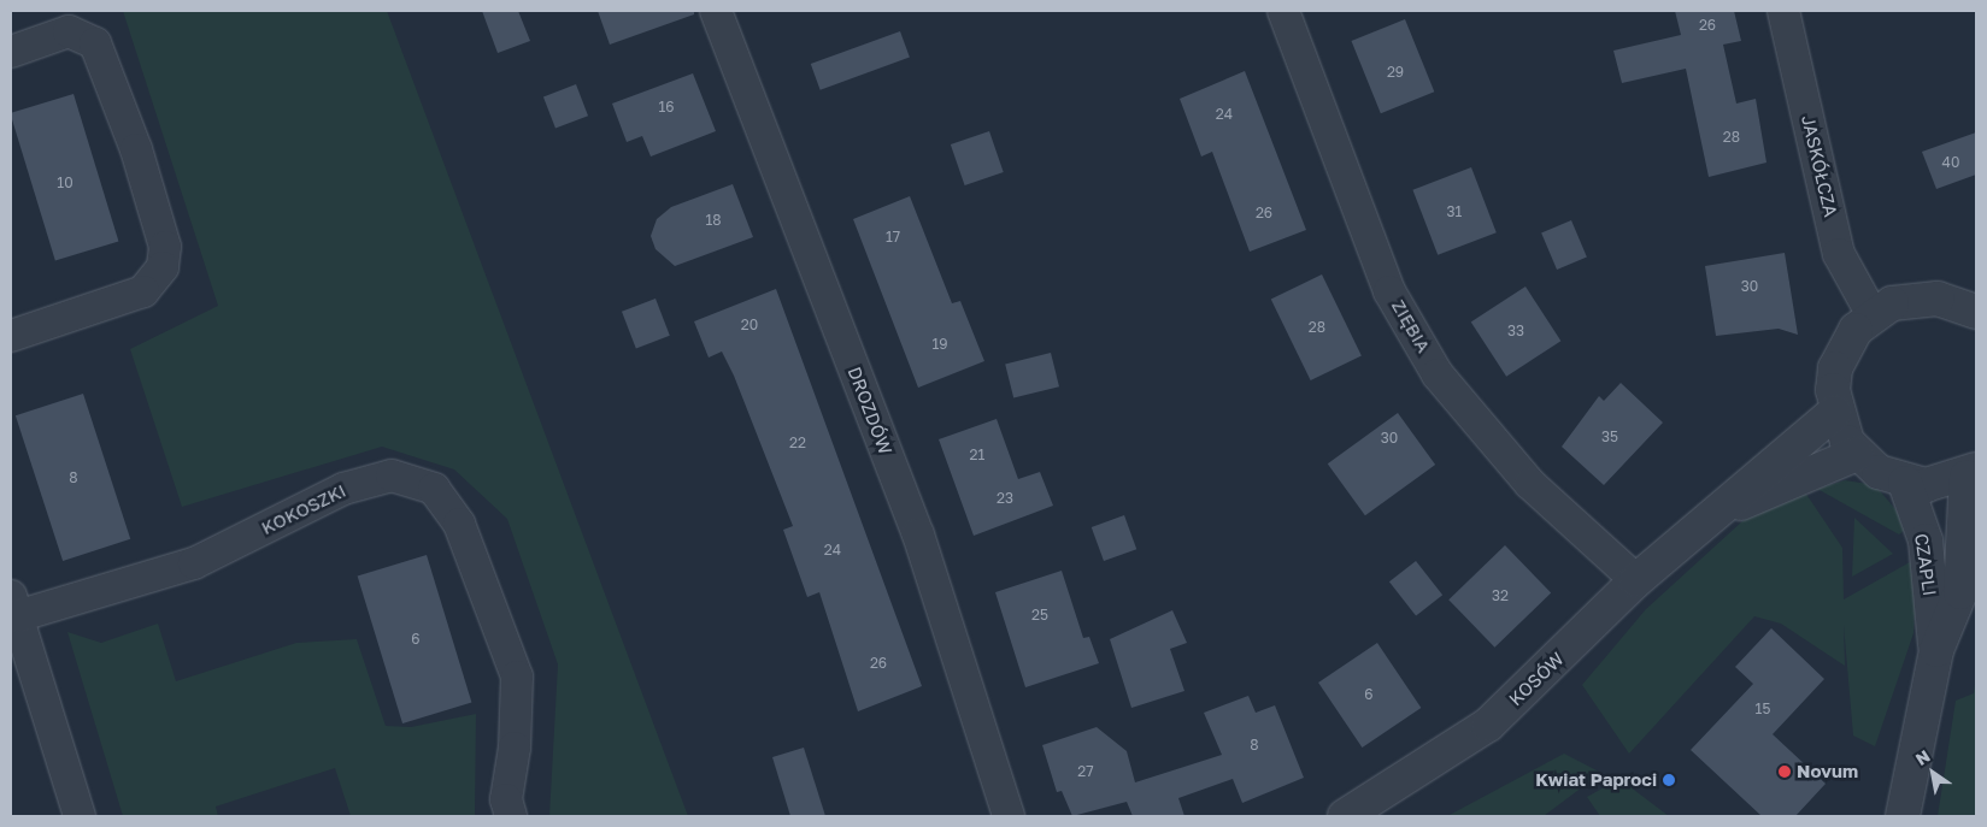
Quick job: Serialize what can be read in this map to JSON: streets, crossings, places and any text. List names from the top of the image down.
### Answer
{
  "streets": {
    "street": [
      "JASKÓŁCZA",
      "ZIĘBIA",
      "DROZDÓW",
      "KOKOSZKI",
      "CZAPLI",
      "KOSÓW"
    ]
  },
  "crossings": [
    ["ZIĘBIA", "KOSÓW"]
  ],
  "places": ["Novum", "Kwiat Paproci"],
  "house_numbers": [
    "26",
    "29",
    "16",
    "24",
    "28",
    "40",
    "10",
    "31",
    "26",
    "18",
    "17",
    "30",
    "20",
    "28",
    "33",
    "19",
    "35",
    "30",
    "22",
    "21",
    "8",
    "23",
    "24",
    "32",
    "25",
    "6",
    "26",
    "6",
    "15",
    "8",
    "27"
  ],
  "north": "top left"
}
